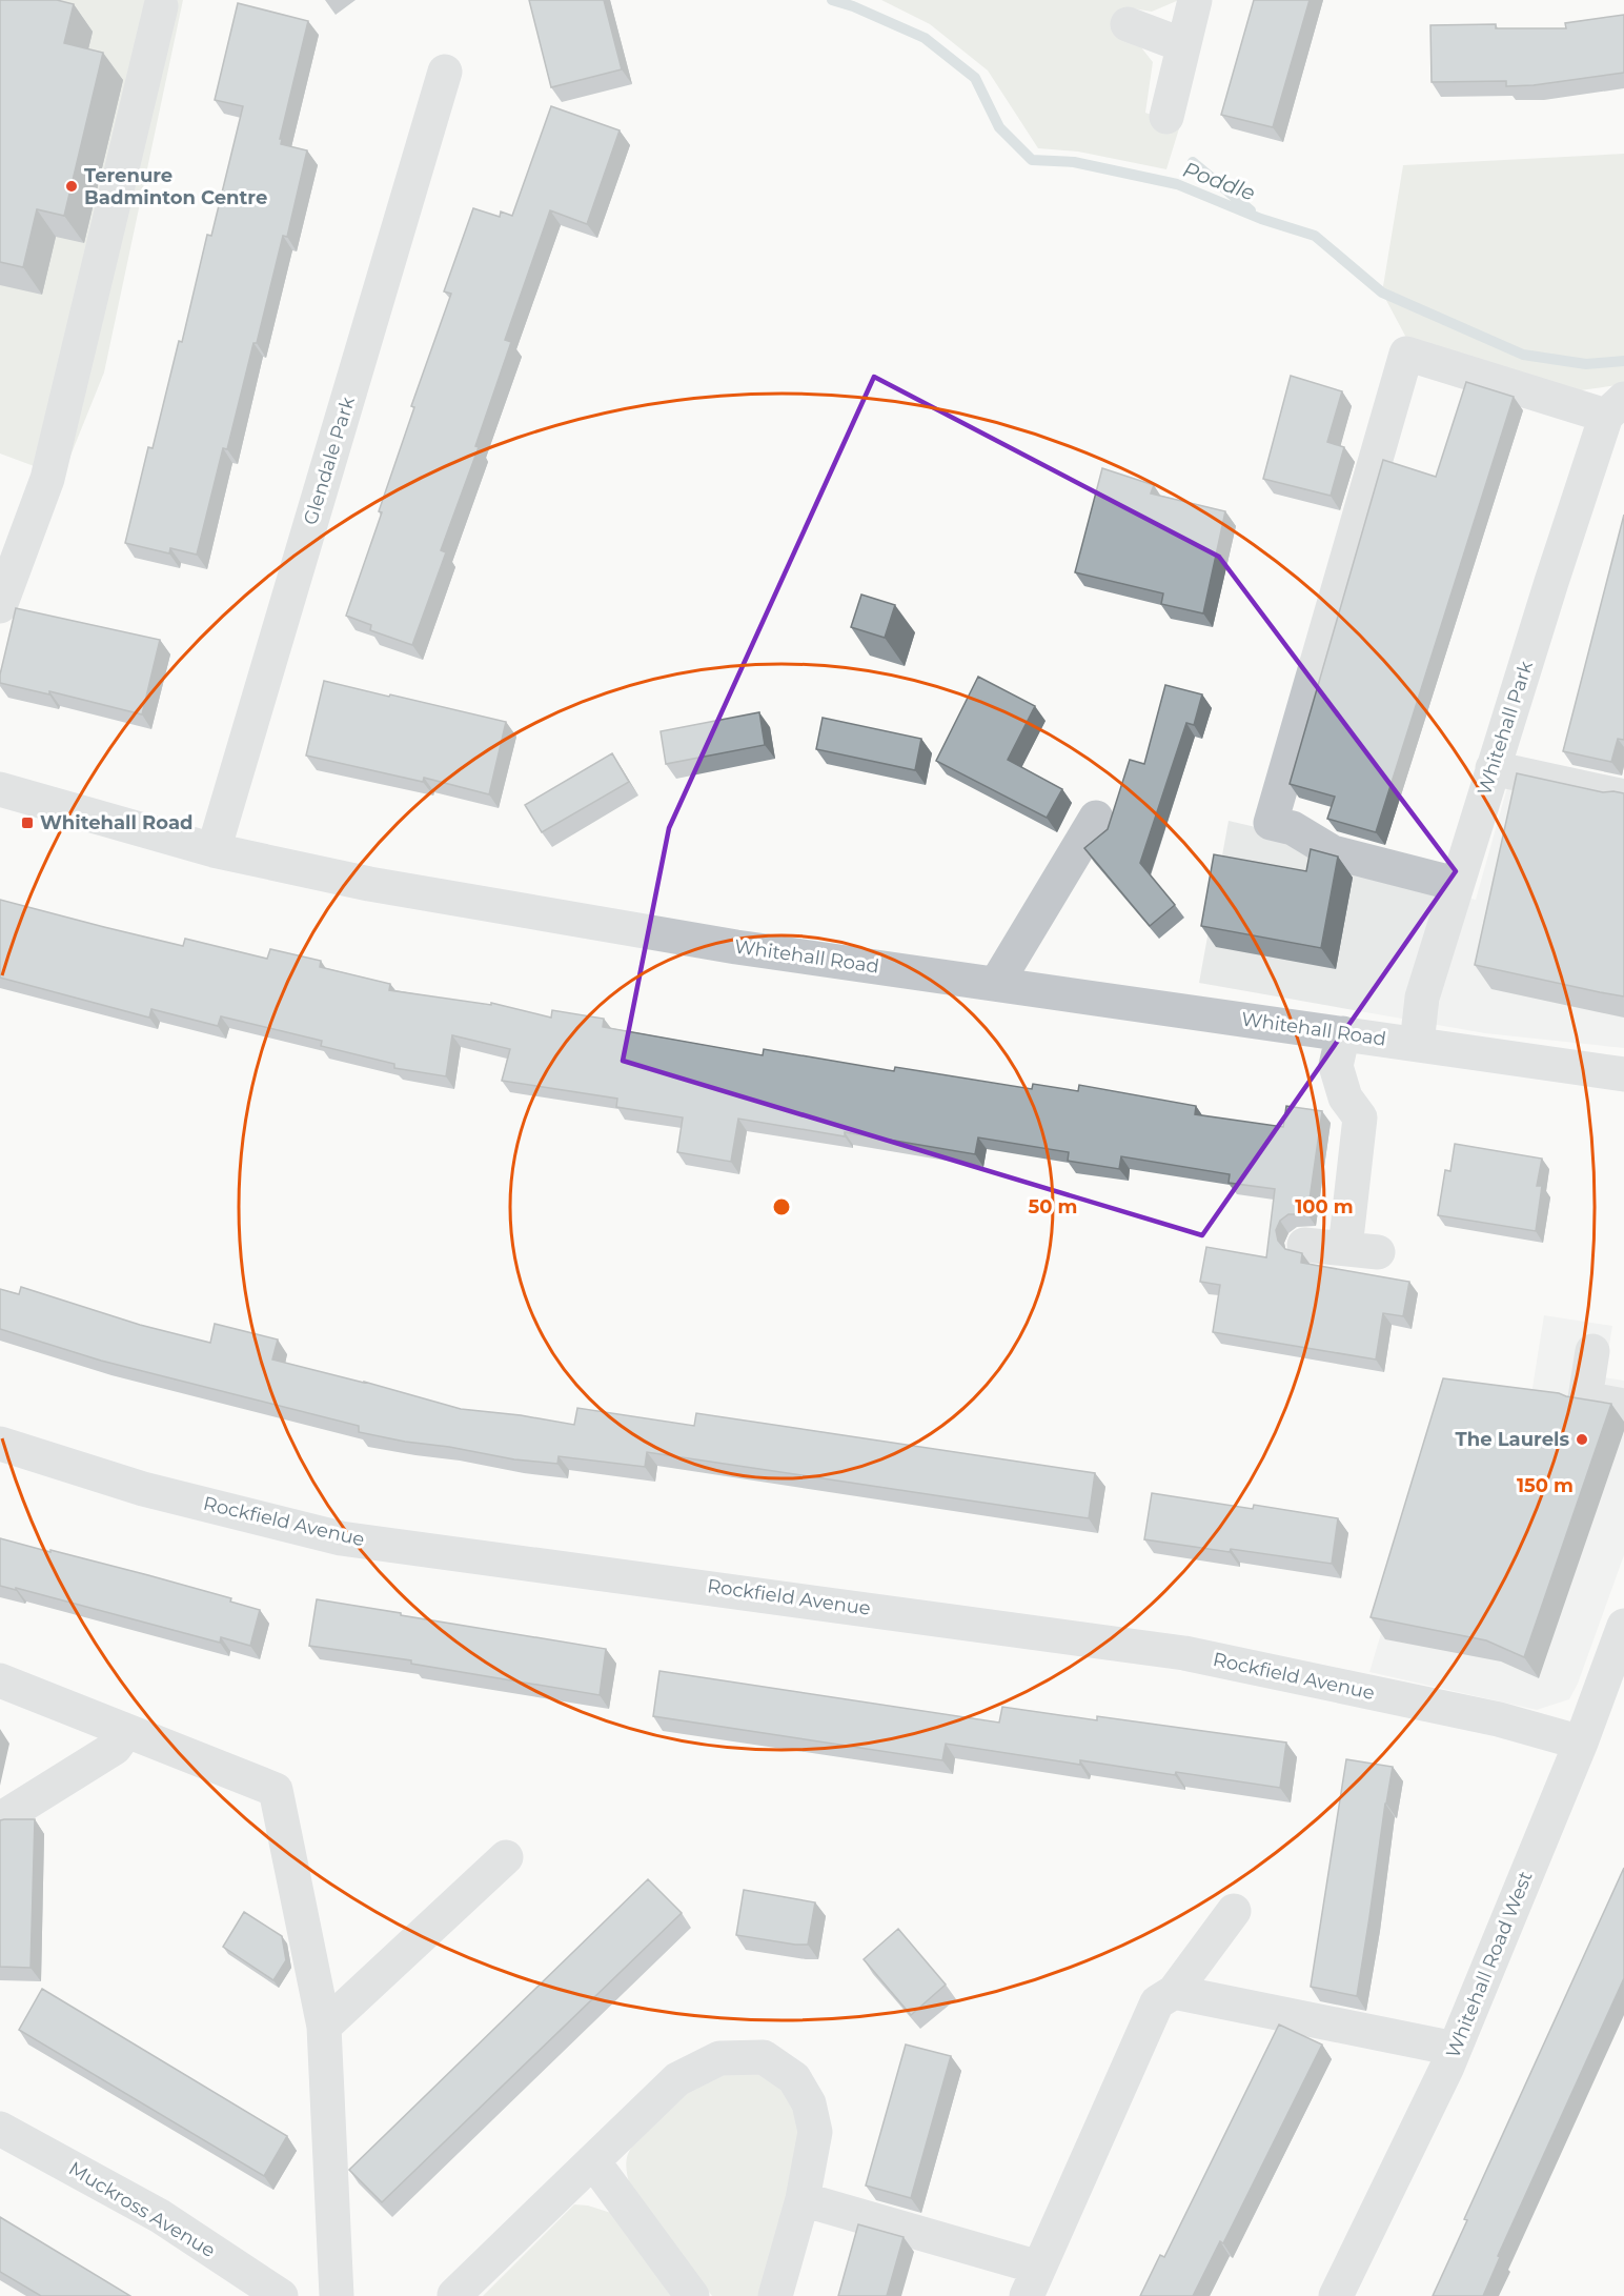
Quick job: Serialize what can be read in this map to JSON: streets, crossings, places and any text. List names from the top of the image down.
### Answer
{
  "streets": {
    "street": [
      "Glendale Park",
      "Whitehall Park",
      "Whitehall Road",
      "Rockfield Avenue",
      "Whitehall Road West",
      "Muckross Avenue"
    ]
  },
  "crossings": [
    ["Glendale Park", "Whitehall Road"],
    ["Whitehall Park", "Whitehall Road"],
    ["Rockfield Avenue", "Whitehall Road West"]
  ],
  "water": ["Poddle"],
  "places": {
    "other": ["Terenure Badminton Centre", "The Laurels"],
    "transit": ["Whitehall Road"]
  },
  "rings": ["50 m", "100 m", "150 m"]
}
